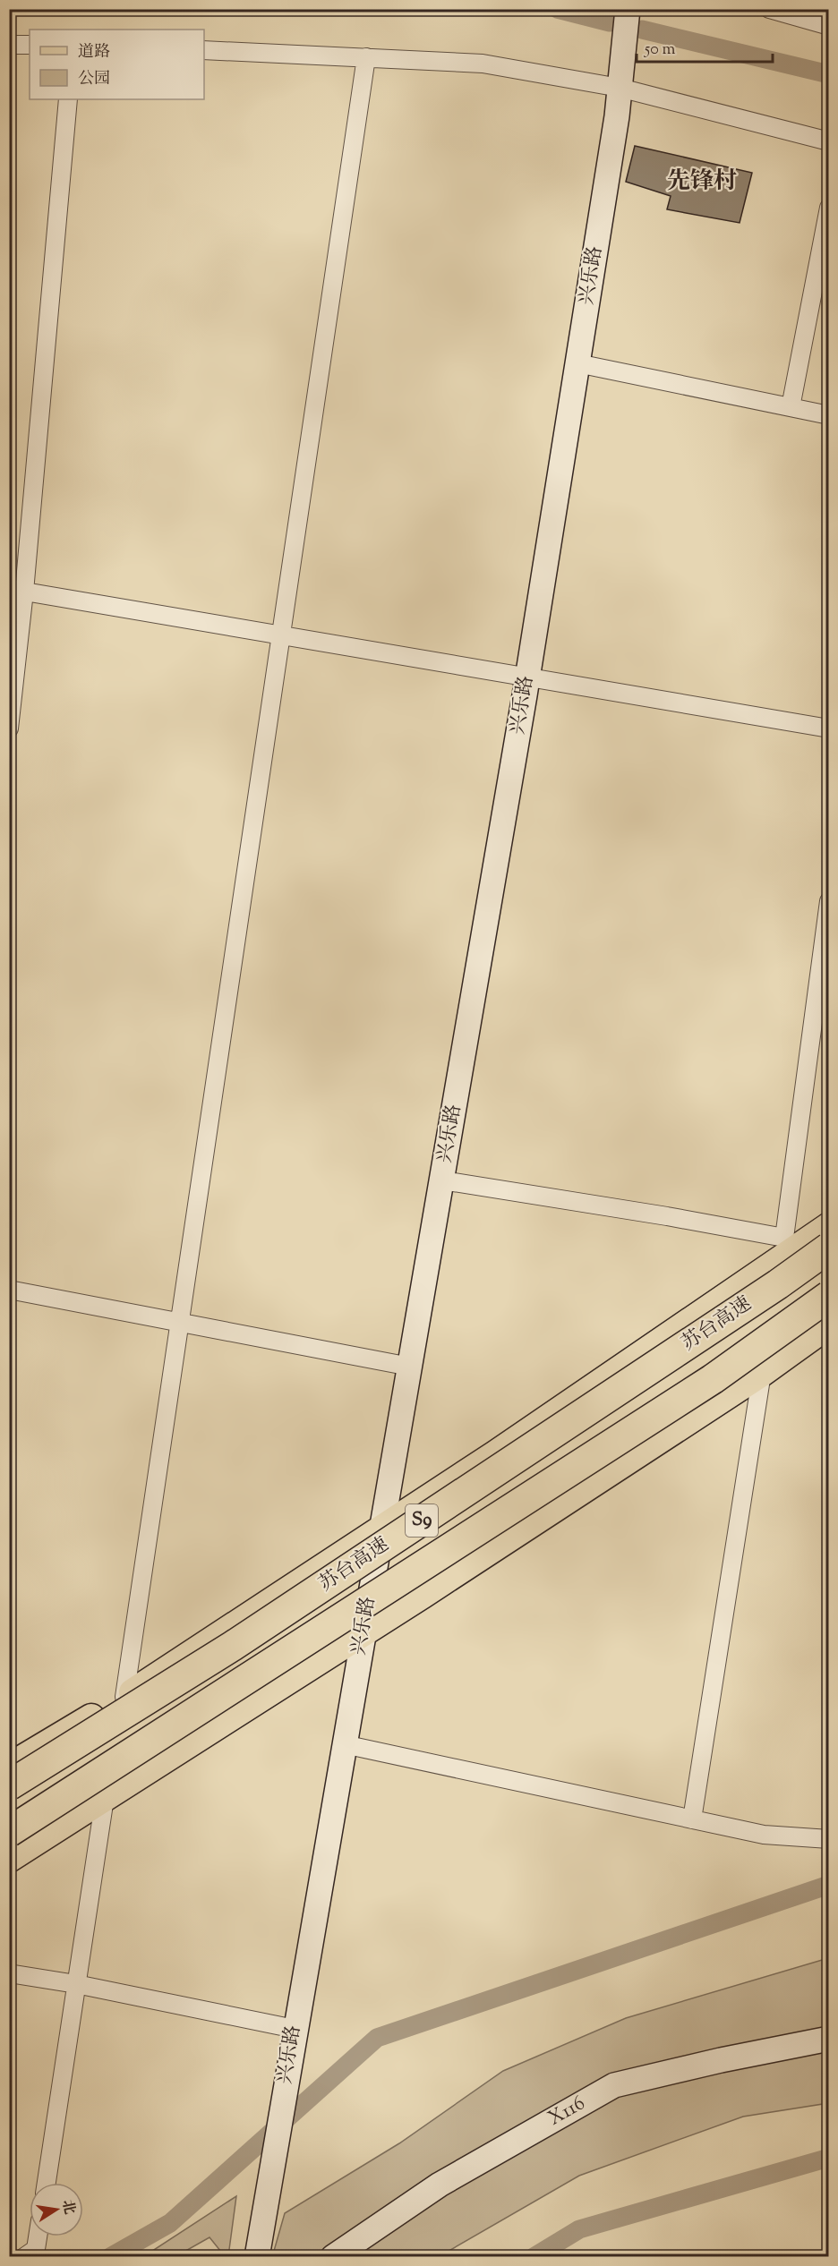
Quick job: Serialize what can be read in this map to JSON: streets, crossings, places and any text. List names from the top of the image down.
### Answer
{
  "streets": {
    "highway": ["苏台高速", "S9"],
    "main road": ["兴乐路", "X116"]
  },
  "districts": ["先锋村"],
  "legend": ["道路", "公园"],
  "scale_bar": "50 m",
  "north": "right"
}
